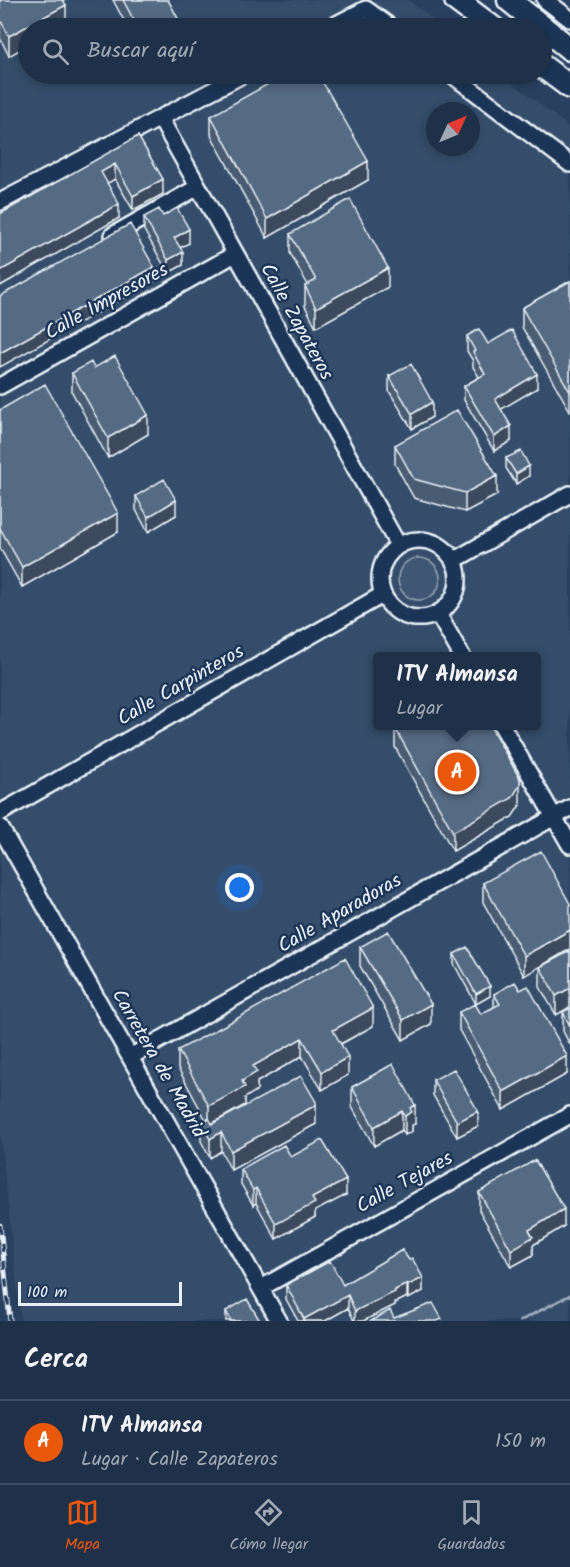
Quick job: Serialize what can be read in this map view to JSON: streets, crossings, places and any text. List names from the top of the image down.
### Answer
{
  "streets": {
    "street": [
      "Calle Impresores",
      "Calle Zapateros",
      "Calle Carpinteros",
      "Calle Aparadoras",
      "Carretera de Madrid",
      "Calle Tejares"
    ]
  },
  "crossings": [
    ["Calle Impresores", "Calle Zapateros"],
    ["Calle Zapateros", "Calle Carpinteros"],
    ["Calle Aparadoras", "Carretera de Madrid"],
    ["Carretera de Madrid", "Calle Tejares"]
  ],
  "scale_bar": "100 m",
  "north": "top right",
  "page": {
    "search": "Buscar aquí",
    "popup": ["ITV Almansa", "Lugar"],
    "pins": "A",
    "scale": "100 m",
    "heading": "Cerca",
    "list": [
      {
        "mark": "A",
        "name": "ITV Almansa",
        "note": "Lugar · Calle Zapateros",
        "value": "150 m"
      }
    ],
    "nav": ["Mapa", "Cómo llegar", "Guardados"]
  }
}
